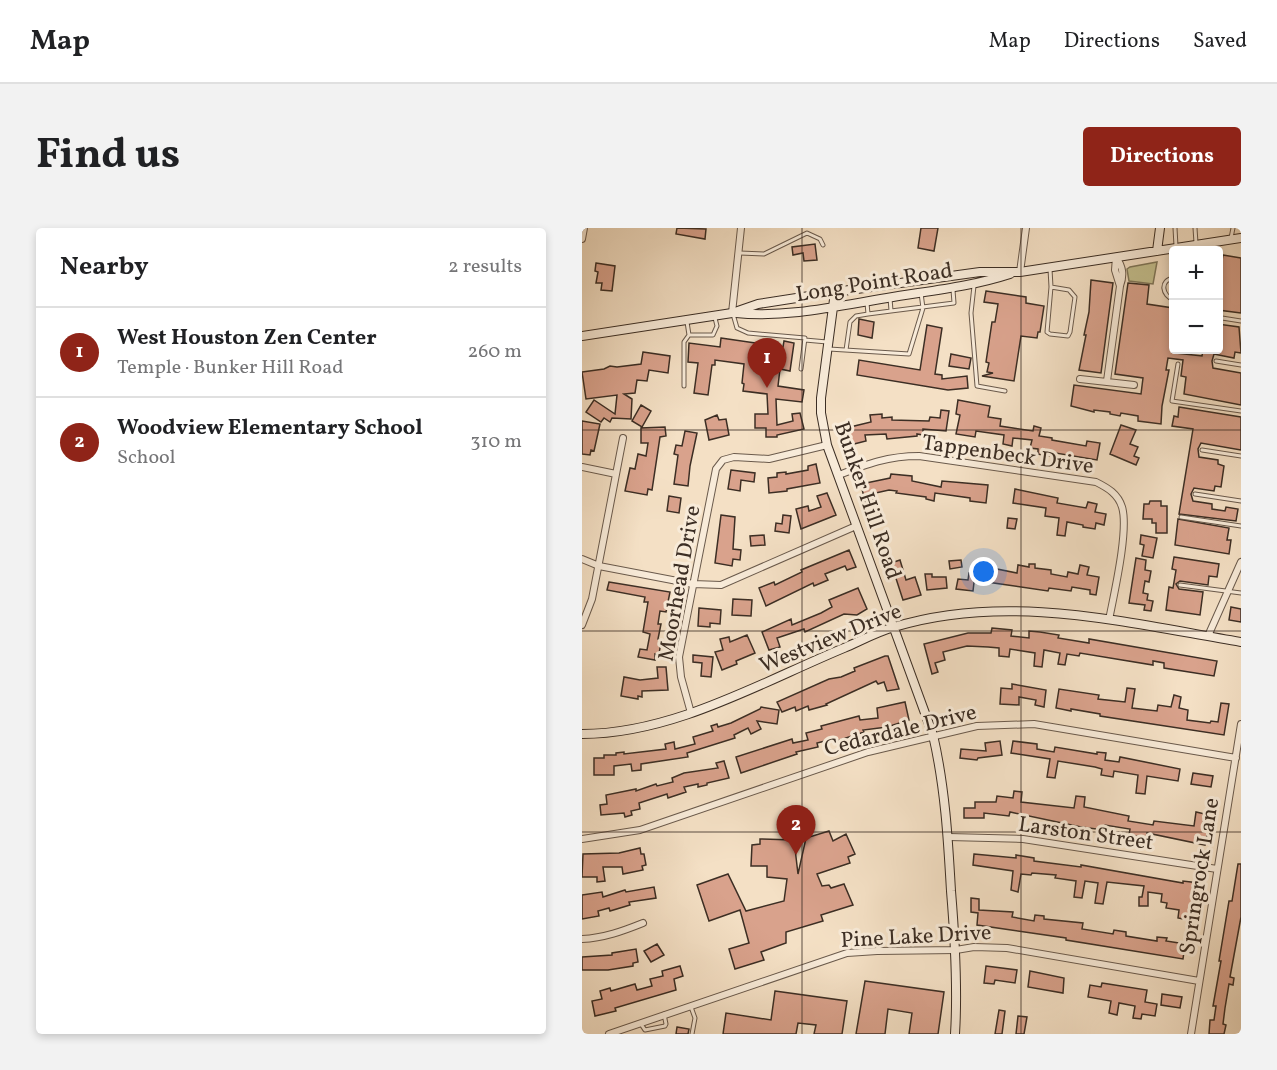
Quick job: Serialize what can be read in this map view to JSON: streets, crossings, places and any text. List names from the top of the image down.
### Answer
{
  "streets": {
    "main road": ["Long Point Road", "Bunker Hill Road", "Westview Drive"],
    "street": [
      "Tappenbeck Drive",
      "Moorhead Drive",
      "Cedardale Drive",
      "Larston Street",
      "Springrock Lane",
      "Pine Lake Drive"
    ]
  },
  "crossings": [
    ["Long Point Road", "Bunker Hill Road"],
    ["Tappenbeck Drive", "Bunker Hill Road"],
    ["Tappenbeck Drive", "Westview Drive"],
    ["Bunker Hill Road", "Moorhead Drive"],
    ["Bunker Hill Road", "Westview Drive"],
    ["Bunker Hill Road", "Cedardale Drive"],
    ["Bunker Hill Road", "Larston Street"],
    ["Bunker Hill Road", "Pine Lake Drive"],
    ["Moorhead Drive", "Westview Drive"],
    ["Cedardale Drive", "Springrock Lane"],
    ["Larston Street", "Springrock Lane"],
    ["Springrock Lane", "Pine Lake Drive"]
  ],
  "page": {
    "header": "Map",
    "nav": ["Map", "Directions", "Saved"],
    "title": "Find us",
    "buttons": "Directions",
    "heading": ["Nearby", "2 results"],
    "map_buttons": ["+", "−"],
    "list": [
      {
        "mark": "1",
        "name": "West Houston Zen Center",
        "note": "Temple · Bunker Hill Road",
        "value": "260 m"
      },
      {
        "mark": "2",
        "name": "Woodview Elementary School",
        "note": "School",
        "value": "310 m"
      }
    ],
    "pins": ["1", "2"]
  }
}
